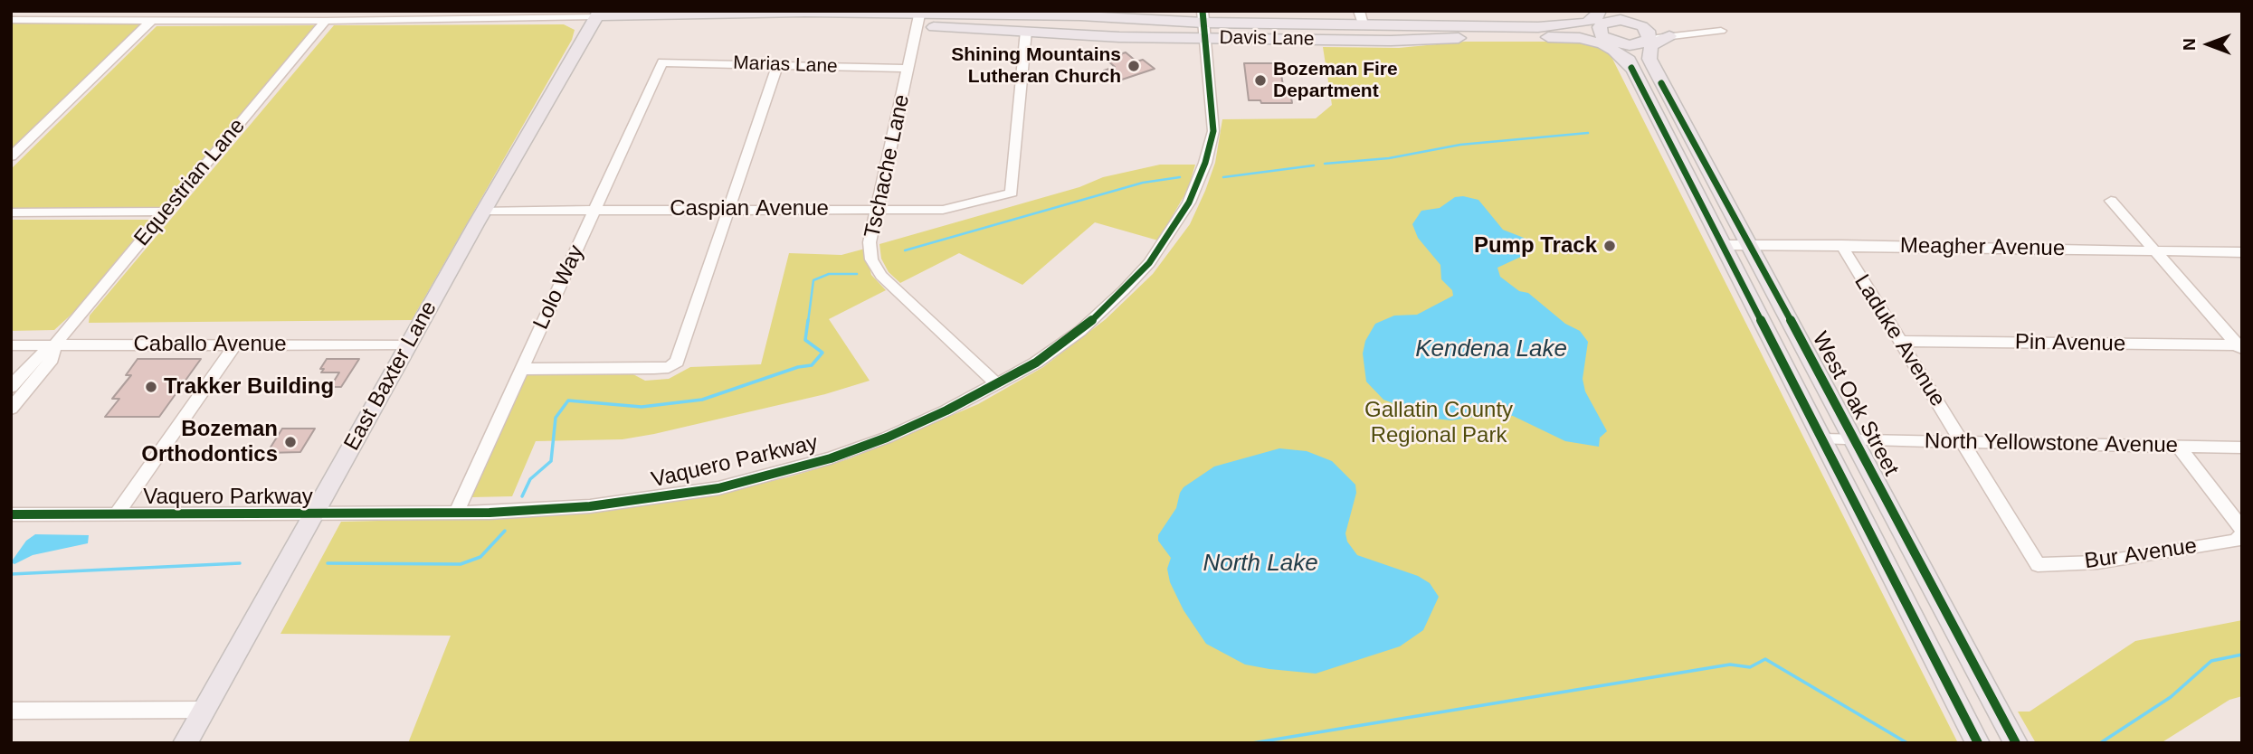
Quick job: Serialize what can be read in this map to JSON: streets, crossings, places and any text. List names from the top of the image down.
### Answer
{
  "streets": {
    "main road": ["Davis Lane", "East Baxter Lane", "West Oak Street"],
    "street": [
      "Marias Lane",
      "Tschache Lane",
      "Equestrian Lane",
      "Caspian Avenue",
      "Meagher Avenue",
      "Lolo Way",
      "Laduke Avenue",
      "Pin Avenue",
      "Caballo Avenue",
      "North Yellowstone Avenue",
      "Vaquero Parkway",
      "Bur Avenue"
    ]
  },
  "crossings": [
    ["Davis Lane", "Tschache Lane"],
    ["Davis Lane", "Equestrian Lane"],
    ["Davis Lane", "Caspian Avenue"],
    ["Davis Lane", "East Baxter Lane"],
    ["Davis Lane", "Vaquero Parkway"],
    ["Marias Lane", "Tschache Lane"],
    ["Marias Lane", "Lolo Way"],
    ["Tschache Lane", "Caspian Avenue"],
    ["Tschache Lane", "Vaquero Parkway"],
    ["Equestrian Lane", "Caballo Avenue"],
    ["Caspian Avenue", "Lolo Way"],
    ["Caspian Avenue", "East Baxter Lane"],
    ["Meagher Avenue", "Laduke Avenue"],
    ["Meagher Avenue", "West Oak Street"],
    ["Lolo Way", "Vaquero Parkway"],
    ["Laduke Avenue", "Pin Avenue"],
    ["Laduke Avenue", "North Yellowstone Avenue"],
    ["Laduke Avenue", "Bur Avenue"],
    ["Caballo Avenue", "East Baxter Lane"],
    ["East Baxter Lane", "Vaquero Parkway"],
    ["West Oak Street", "North Yellowstone Avenue"]
  ],
  "water": ["Kendena Lake", "North Lake"],
  "parks": ["Gallatin County Regional Park"],
  "places": [
    "Shining Mountains Lutheran Church",
    "Bozeman Fire Department",
    "Pump Track",
    "Trakker Building",
    "Bozeman Orthodontics"
  ],
  "north": "left"
}
